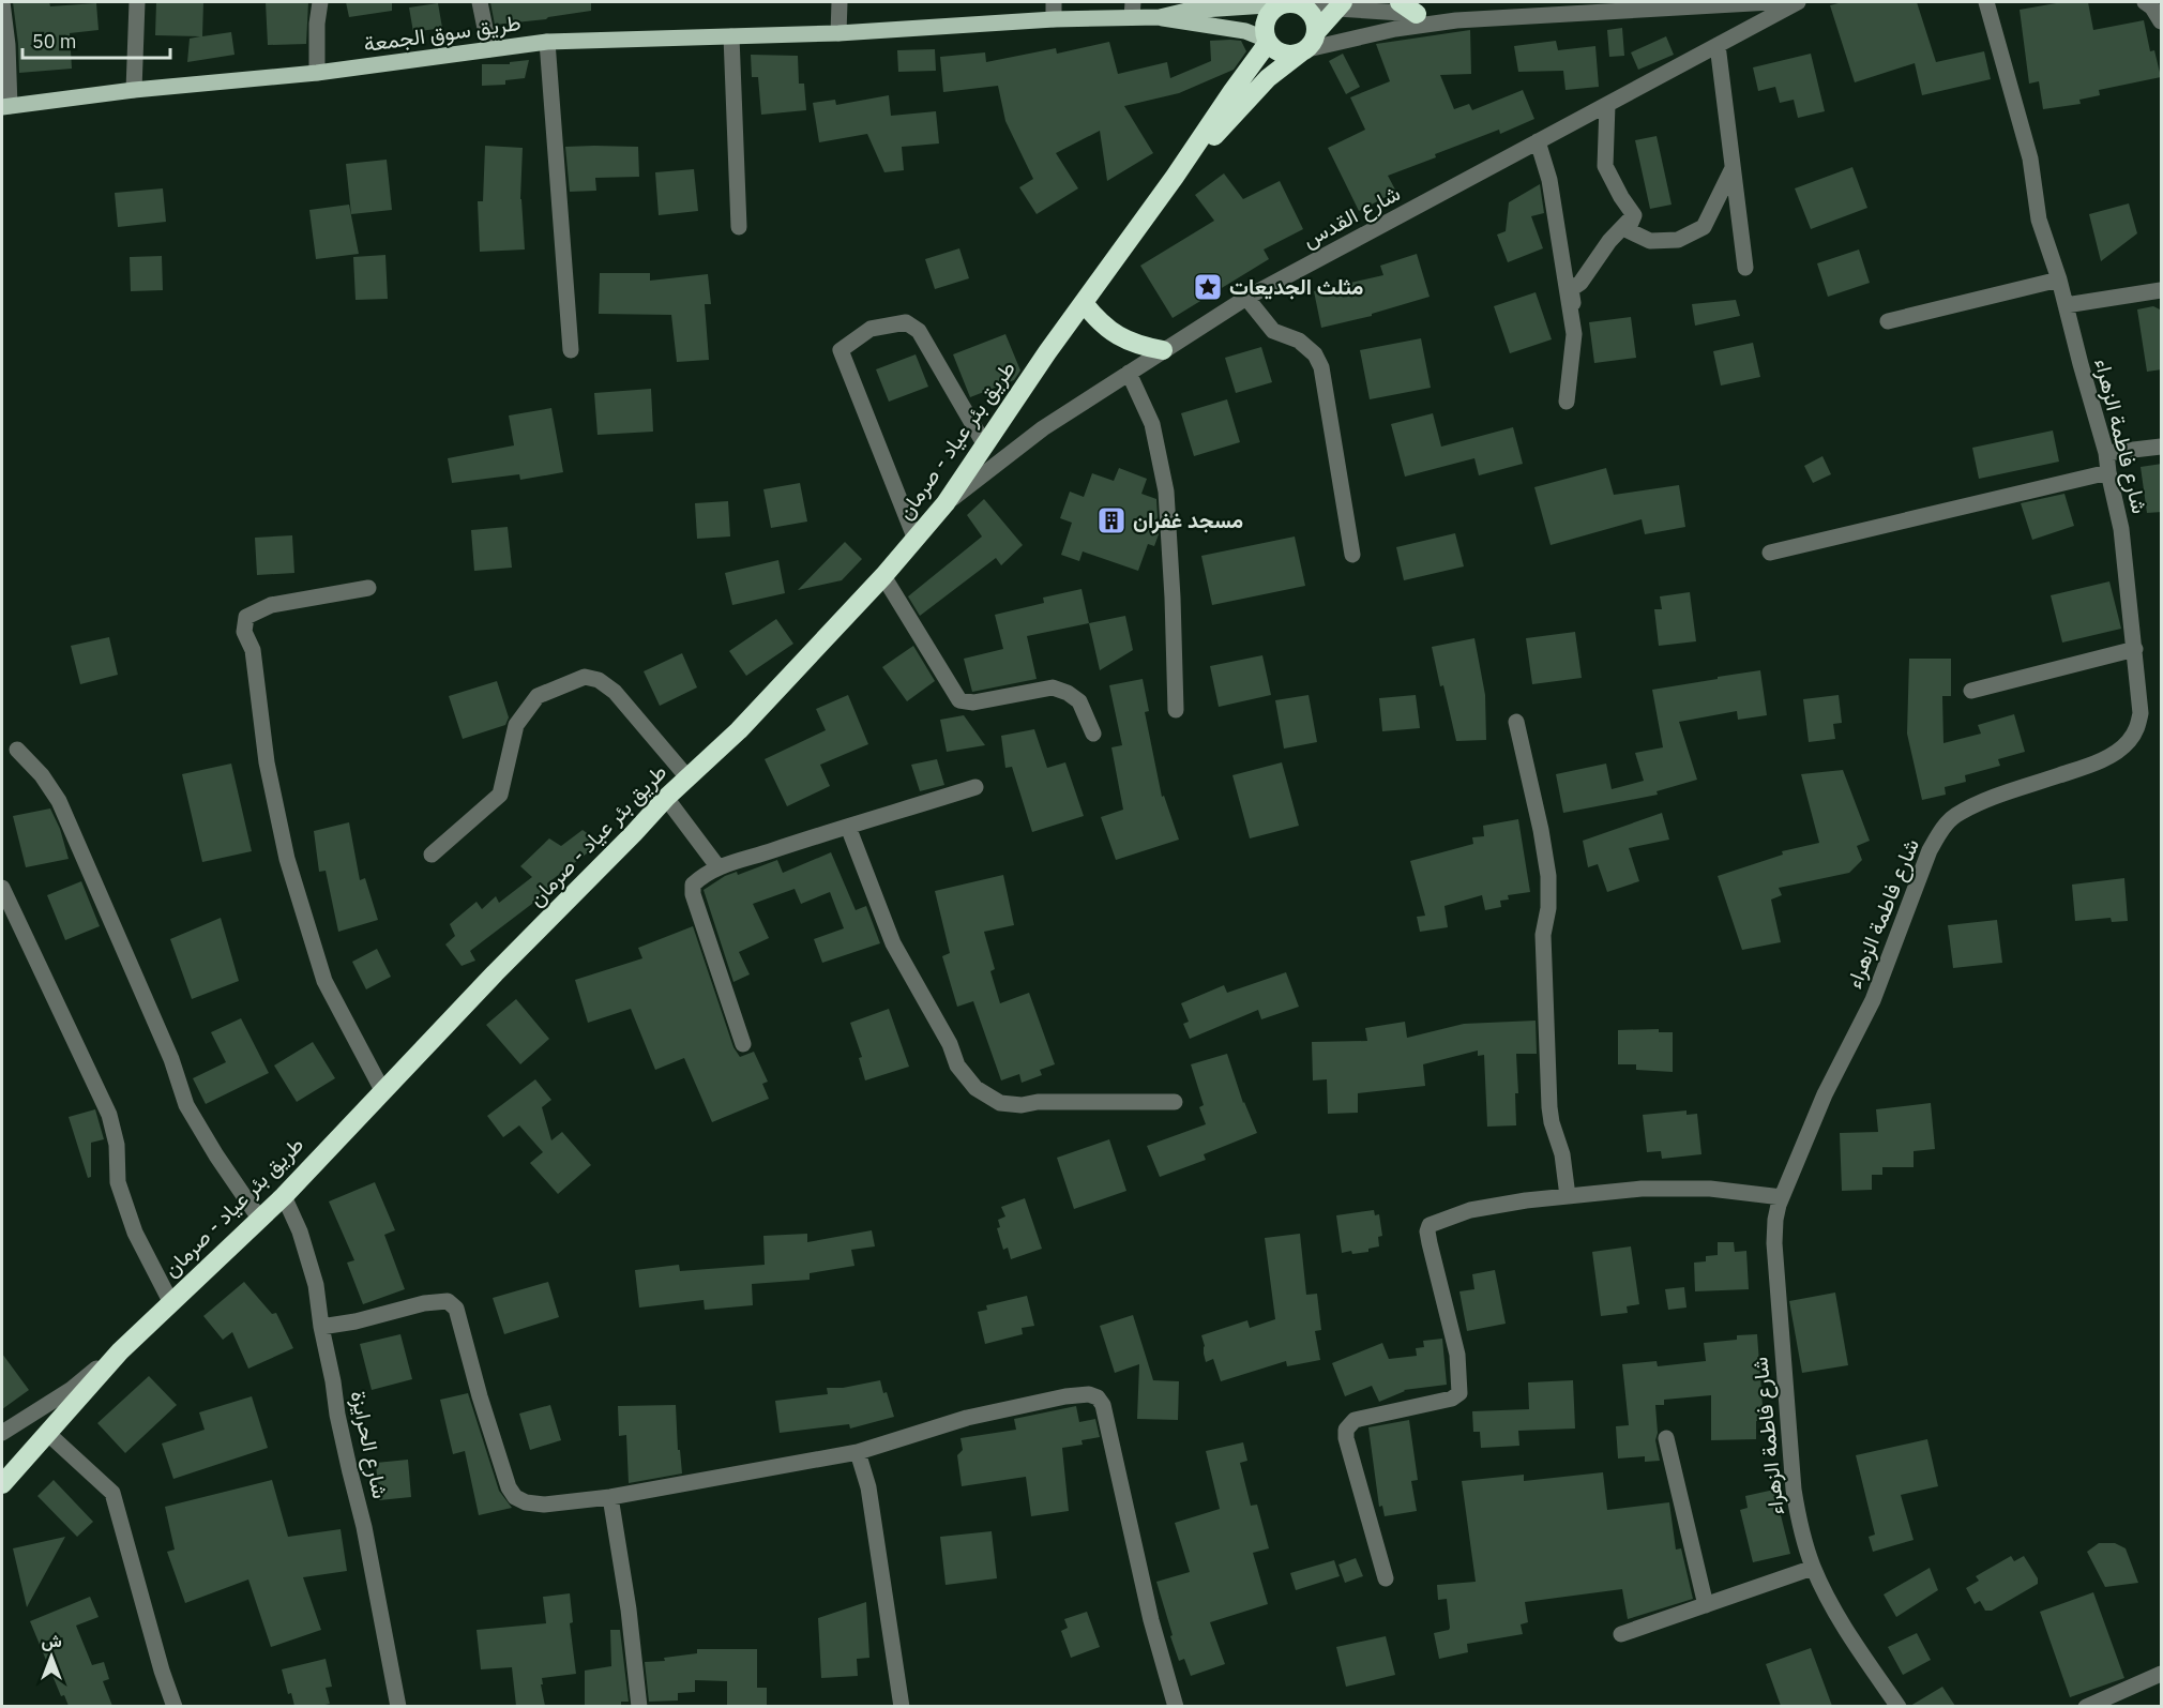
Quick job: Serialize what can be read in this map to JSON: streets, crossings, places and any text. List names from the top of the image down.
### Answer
{
  "streets": {
    "highway": ["طريق بئر عياد - صرمان"],
    "main road": ["طريق سوق الجمعة"],
    "street": ["شارع القدس", "شارع فاطمة الزهراء", "شارع الحرايزة"]
  },
  "crossings": [
    ["شارع القدس", "طريق بئر عياد - صرمان"],
    ["طريق بئر عياد - صرمان", "شارع الحرايزة"]
  ],
  "places": {
    "place": ["مثلث الجديعات"],
    "building": ["مسجد غفران"]
  },
  "scale_bar": "50 m",
  "north": "top"
}
